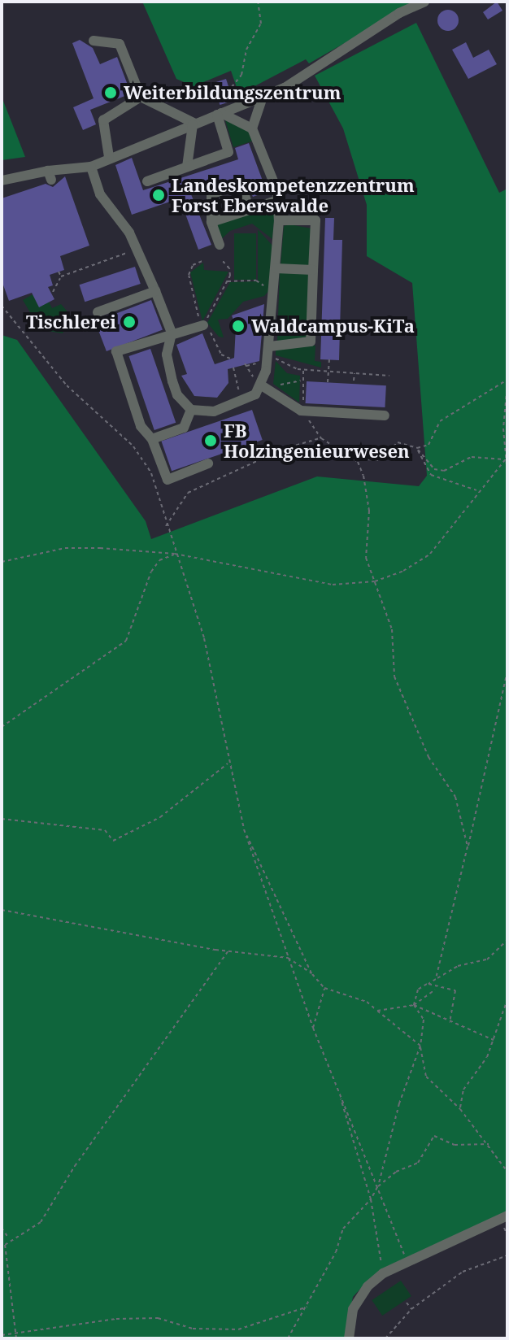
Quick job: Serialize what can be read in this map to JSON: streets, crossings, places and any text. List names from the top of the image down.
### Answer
{
  "places": [
    "Weiterbildungszentrum",
    "Landeskompetenzzentrum Forst Eberswalde",
    "Tischlerei",
    "Waldcampus-KiTa",
    "FB Holzingenieurwesen"
  ]
}
